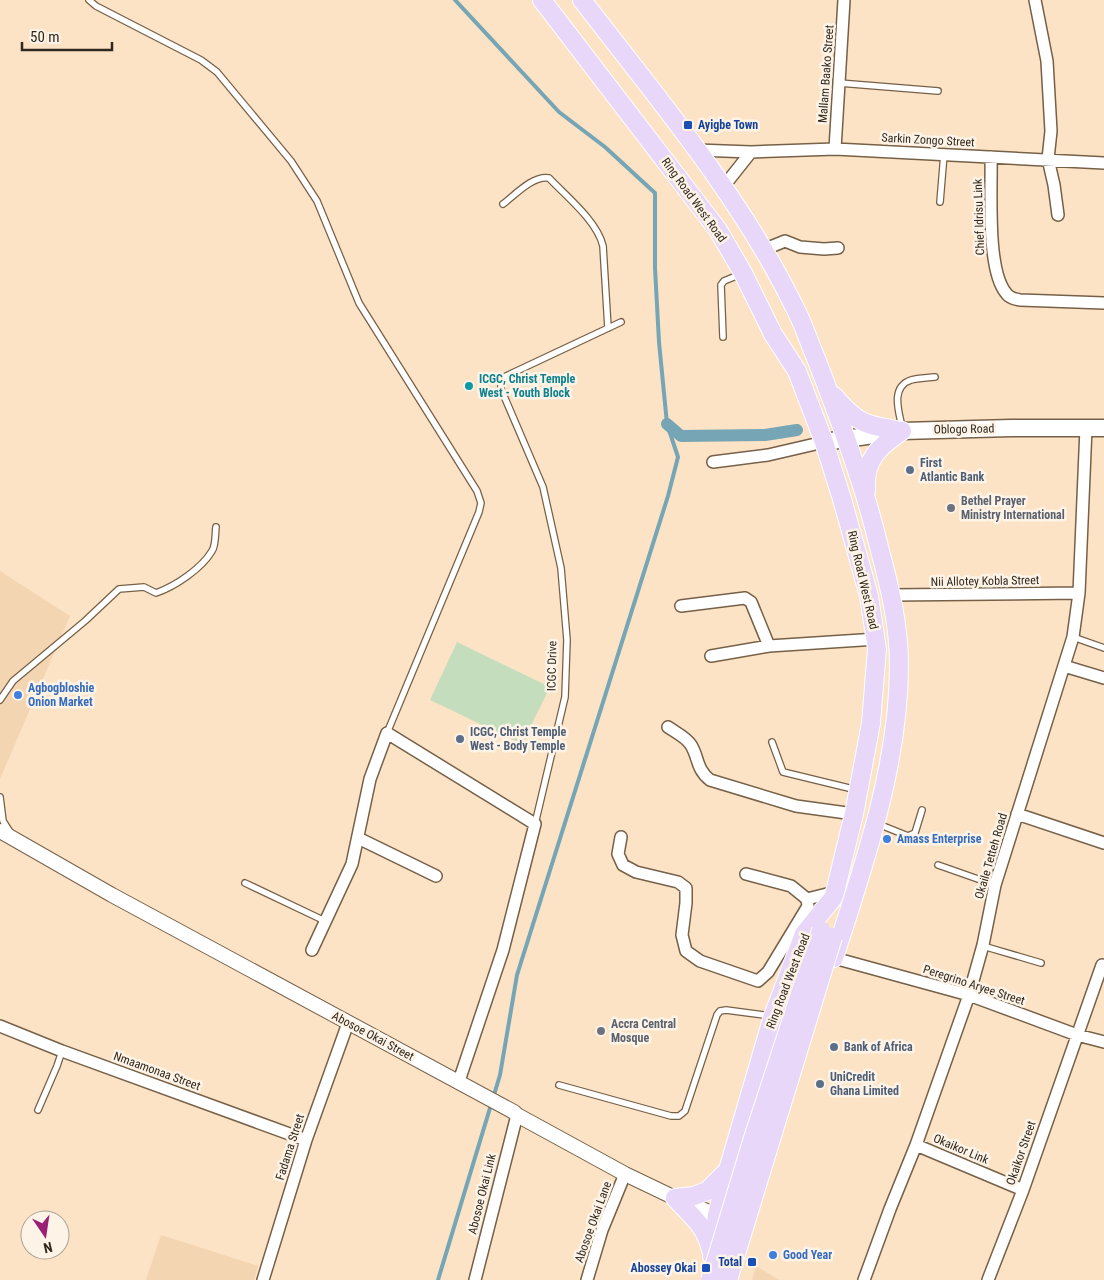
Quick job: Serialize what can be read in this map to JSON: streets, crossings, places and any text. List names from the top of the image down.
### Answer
{
  "streets": {
    "main road": ["Ring Road West Road", "Oblogo Road"],
    "street": [
      "Mallam Baako Street",
      "Sarkin Zongo Street",
      "Chief Idrisu Link",
      "Nii Allotey Kobla Street",
      "ICGC Drive",
      "Okaile Tetteh Road",
      "Peregrino Aryee Street",
      "Abosoe Okai Street",
      "Nmaamonaa Street",
      "Fadama Street",
      "Okaikor Link",
      "Okaikor Street",
      "Abosoe Okai Link",
      "Abosoe Okai Lane"
    ]
  },
  "crossings": [
    ["Mallam Baako Street", "Sarkin Zongo Street"],
    ["Sarkin Zongo Street", "Ring Road West Road"],
    ["Sarkin Zongo Street", "Chief Idrisu Link"],
    ["Ring Road West Road", "Oblogo Road"],
    ["Ring Road West Road", "Nii Allotey Kobla Street"],
    ["Ring Road West Road", "Peregrino Aryee Street"],
    ["Ring Road West Road", "Abosoe Okai Street"],
    ["Oblogo Road", "Okaile Tetteh Road"],
    ["Nii Allotey Kobla Street", "Okaile Tetteh Road"],
    ["ICGC Drive", "Abosoe Okai Street"],
    ["Okaile Tetteh Road", "Peregrino Aryee Street"],
    ["Okaile Tetteh Road", "Okaikor Link"],
    ["Peregrino Aryee Street", "Okaikor Street"],
    ["Abosoe Okai Street", "Fadama Street"],
    ["Abosoe Okai Street", "Abosoe Okai Link"],
    ["Abosoe Okai Street", "Abosoe Okai Lane"],
    ["Nmaamonaa Street", "Fadama Street"],
    ["Okaikor Link", "Okaikor Street"]
  ],
  "places": {
    "transit": ["Ayigbe Town", "Total", "Abossey Okai"],
    "other": [
      "ICGC, Christ Temple West - Youth Block",
      "First Atlantic Bank",
      "Bethel Prayer Ministry International",
      "Agbogbloshie Onion Market",
      "ICGC, Christ Temple West - Body Temple",
      "Amass Enterprise",
      "Accra Central Mosque",
      "Bank of Africa",
      "UniCredit Ghana Limited",
      "Good Year"
    ]
  },
  "scale_bar": "50 m",
  "north": "bottom"
}
